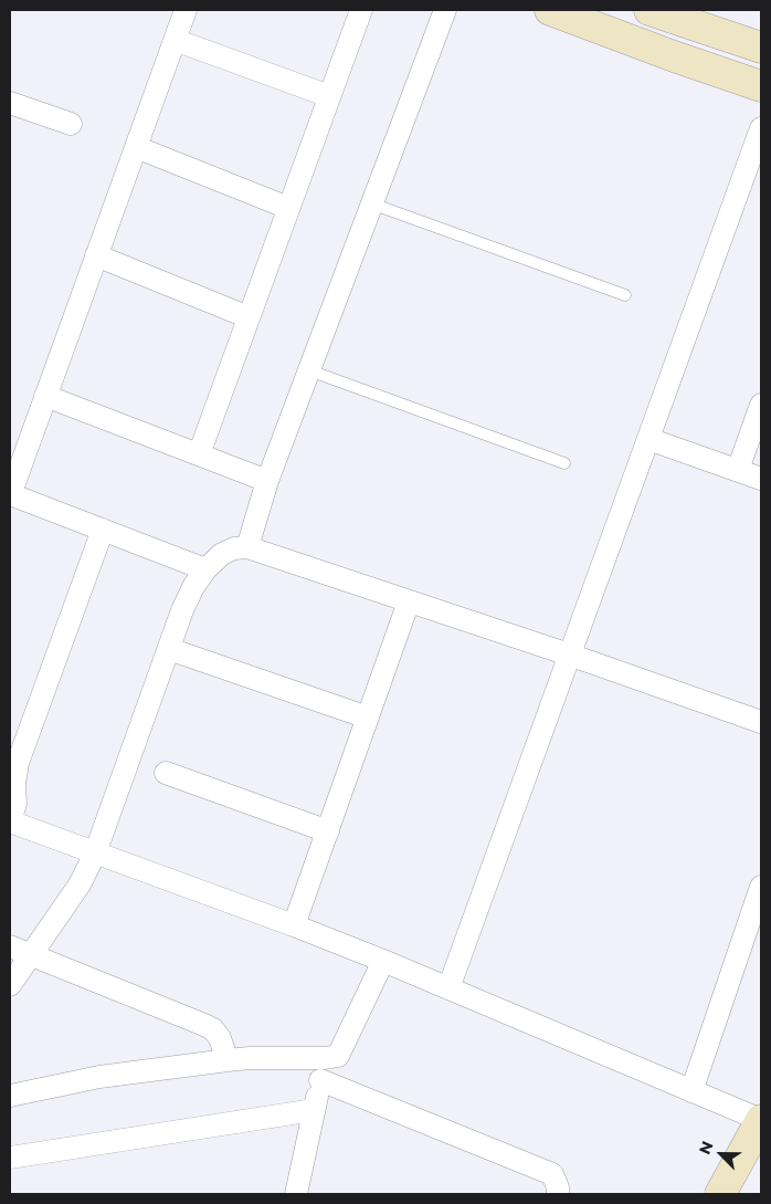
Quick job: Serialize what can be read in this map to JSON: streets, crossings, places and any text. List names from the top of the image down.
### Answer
{
  "north": "top left"
}
